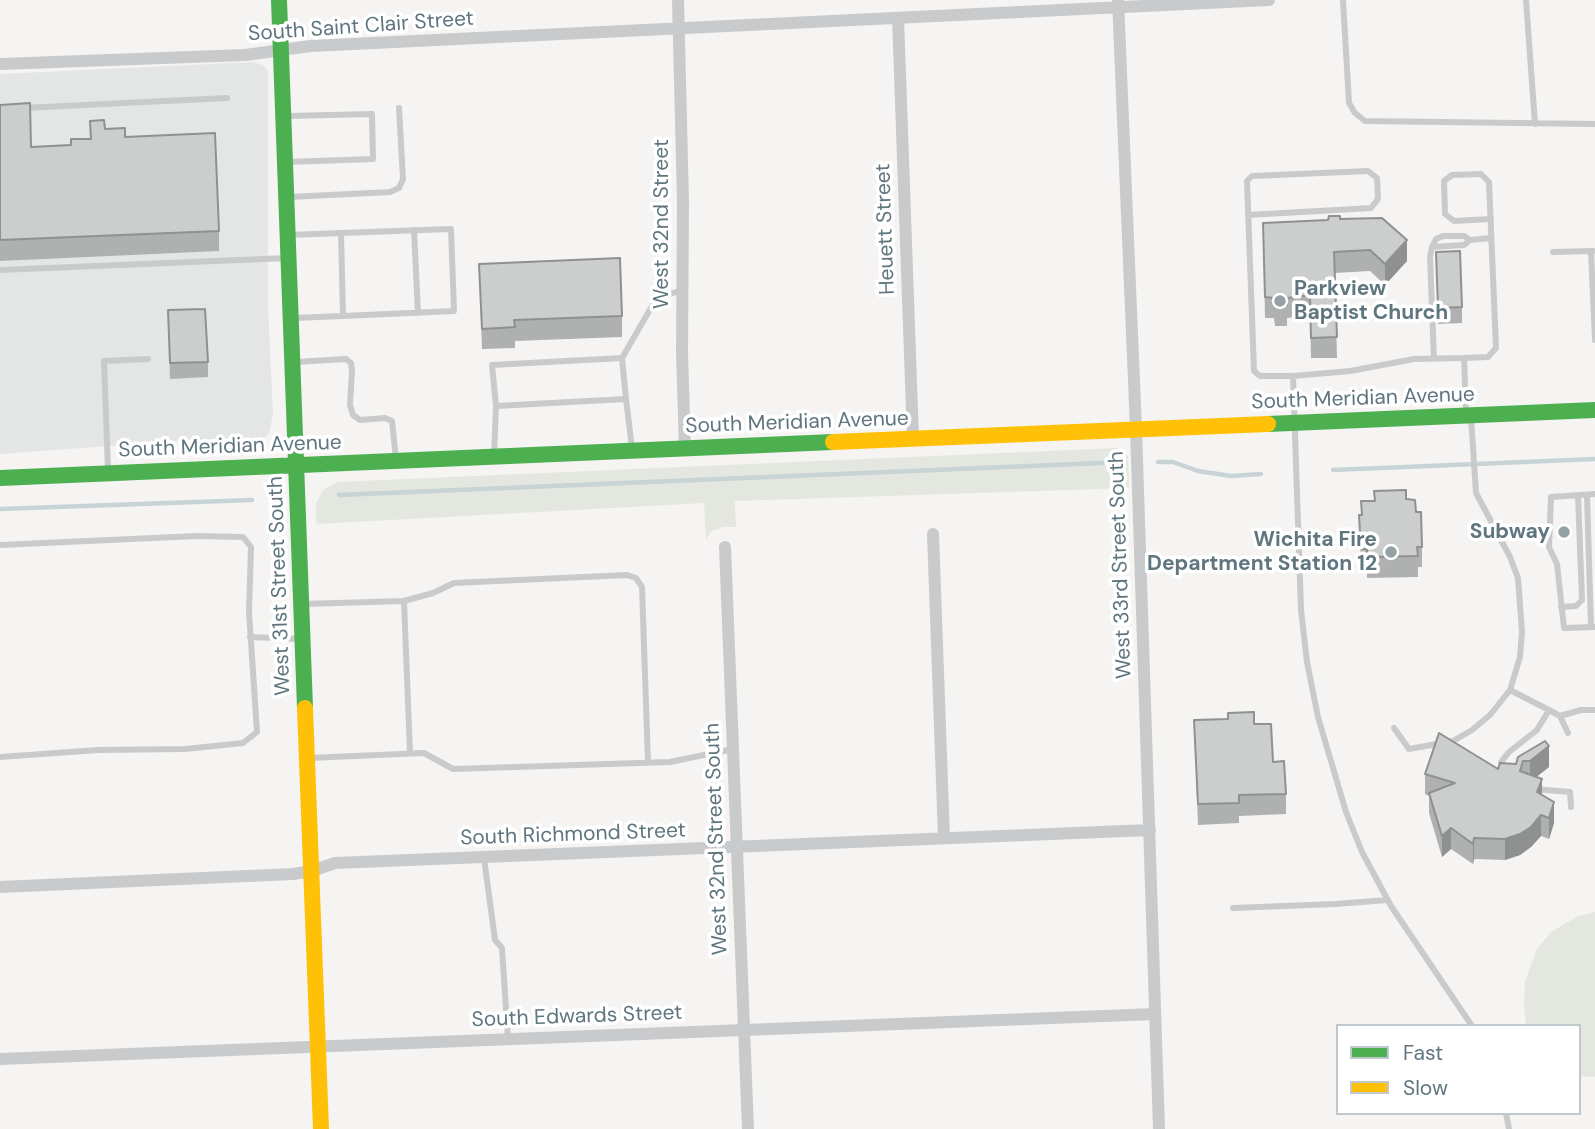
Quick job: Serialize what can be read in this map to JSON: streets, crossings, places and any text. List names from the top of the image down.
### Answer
{
  "streets": {
    "main road": ["South Meridian Avenue", "West 31st Street South"],
    "street": [
      "South Saint Clair Street",
      "West 32nd Street",
      "Heuett Street",
      "West 33rd Street South",
      "South Richmond Street",
      "West 32nd Street South",
      "South Edwards Street"
    ]
  },
  "crossings": [
    ["South Saint Clair Street", "West 32nd Street"],
    ["South Saint Clair Street", "Heuett Street"],
    ["South Saint Clair Street", "West 33rd Street South"],
    ["South Saint Clair Street", "West 31st Street South"],
    ["West 32nd Street", "South Meridian Avenue"],
    ["Heuett Street", "South Meridian Avenue"],
    ["South Meridian Avenue", "West 33rd Street South"],
    ["South Meridian Avenue", "West 31st Street South"],
    ["West 33rd Street South", "South Richmond Street"],
    ["West 33rd Street South", "South Edwards Street"],
    ["West 31st Street South", "South Richmond Street"],
    ["West 31st Street South", "South Edwards Street"],
    ["South Richmond Street", "West 32nd Street South"],
    ["West 32nd Street South", "South Edwards Street"]
  ],
  "places": ["Parkview Baptist Church", "Subway", "Wichita Fire Department Station 12"],
  "legend": ["Fast", "Slow"]
}
